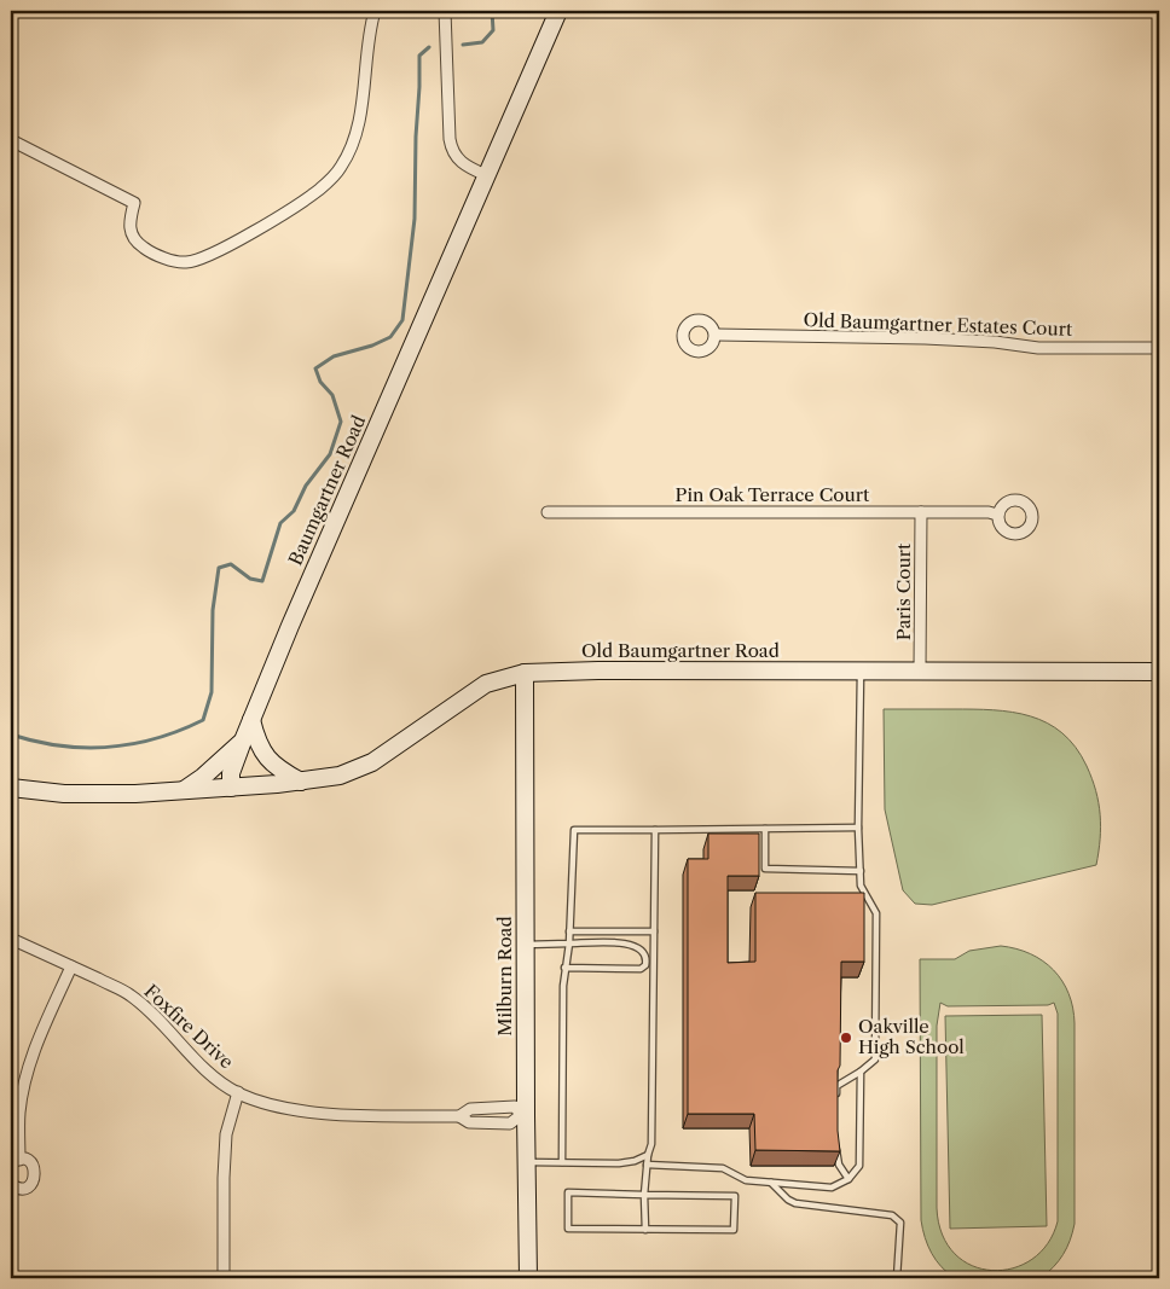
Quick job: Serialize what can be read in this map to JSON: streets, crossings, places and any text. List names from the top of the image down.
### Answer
{
  "streets": {
    "street": [
      "Old Baumgartner Estates Court",
      "Baumgartner Road",
      "Pin Oak Terrace Court",
      "Paris Court",
      "Old Baumgartner Road",
      "Milburn Road",
      "Foxfire Drive"
    ]
  },
  "crossings": [
    ["Baumgartner Road", "Old Baumgartner Road"],
    ["Pin Oak Terrace Court", "Paris Court"],
    ["Paris Court", "Old Baumgartner Road"],
    ["Old Baumgartner Road", "Milburn Road"],
    ["Milburn Road", "Foxfire Drive"]
  ],
  "places": ["Oakville High School"]
}
